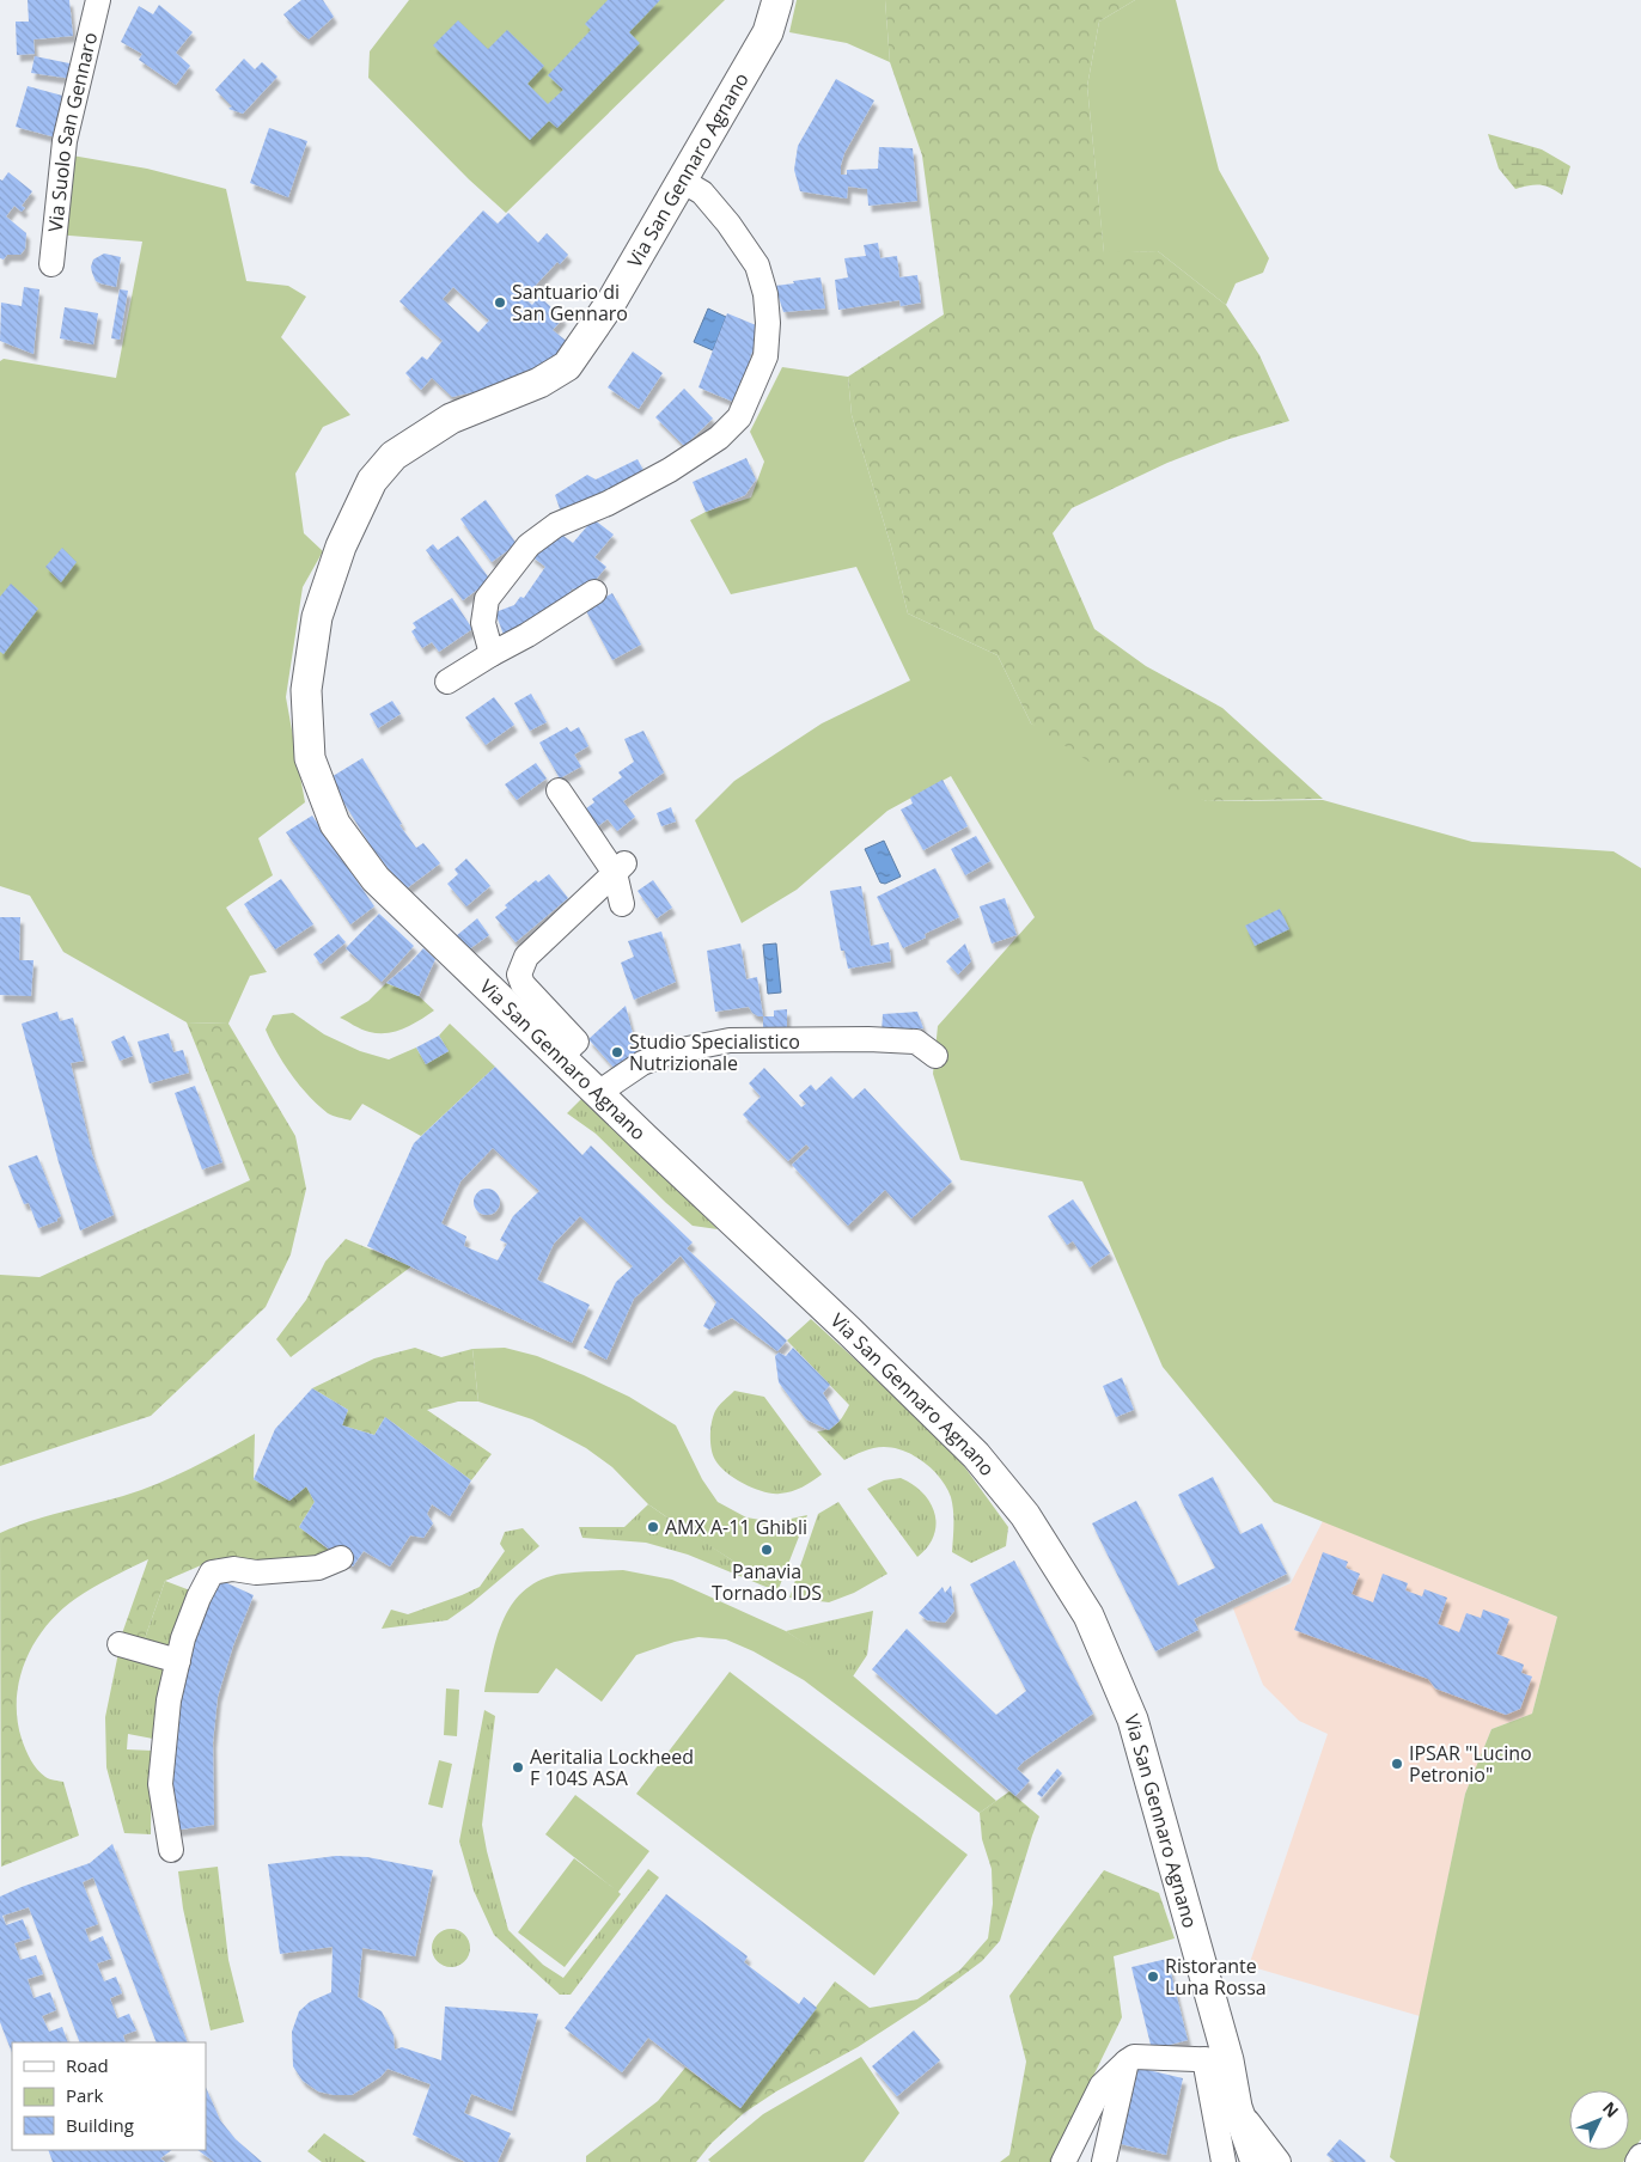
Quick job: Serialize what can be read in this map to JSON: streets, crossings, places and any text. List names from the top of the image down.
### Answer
{
  "streets": {
    "main road": ["Via San Gennaro Agnano"],
    "street": ["Via Suolo San Gennaro"]
  },
  "places": [
    "Santuario di San Gennaro",
    "Studio Specialistico Nutrizionale",
    "AMX A-11 Ghibli",
    "Panavia Tornado IDS",
    "IPSAR \"Lucino Petronio\"",
    "Aeritalia Lockheed F 104S ASA",
    "Ristorante Luna Rossa"
  ],
  "legend": ["Road", "Park", "Building"],
  "north": "top right"
}
